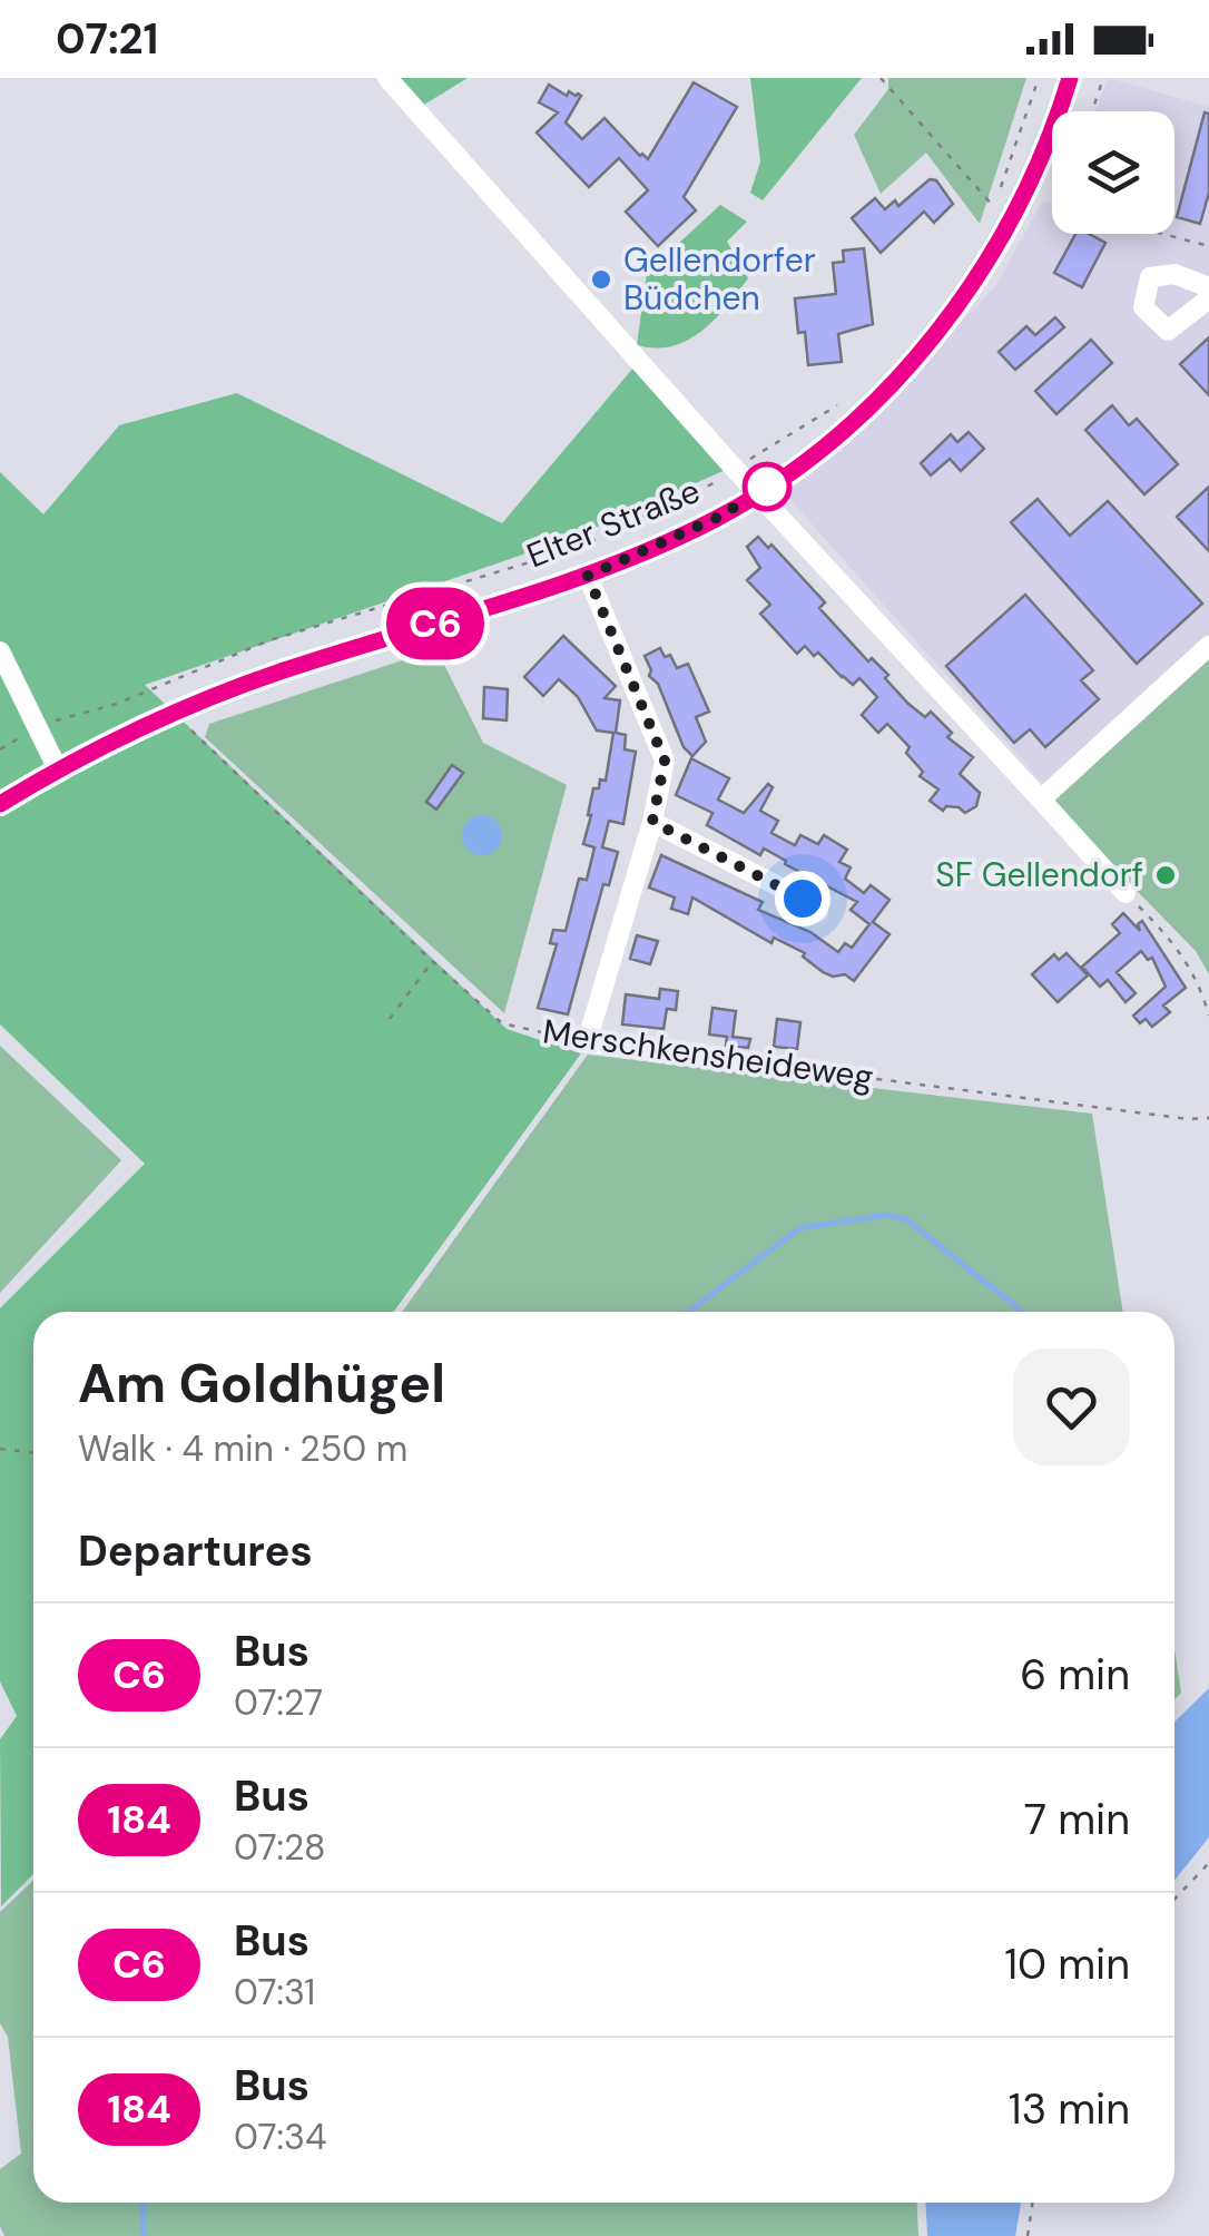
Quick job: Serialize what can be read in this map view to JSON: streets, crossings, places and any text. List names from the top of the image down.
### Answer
{
  "streets": {
    "main road": ["Elter Straße"],
    "street": ["Merschkensheideweg"]
  },
  "places": ["Gellendorfer Büdchen", "SF Gellendorf"],
  "lines": ["bus line C6"],
  "page": {
    "status": "07:21",
    "on_map": "C6",
    "heading": [
      ["Am Goldhügel", "Walk · 4 min · 250 m"],
      "Departures"
    ],
    "list": [
      {
        "mark": "C6",
        "name": "Bus",
        "note": "07:27",
        "value": "6 min"
      },
      {
        "mark": "184",
        "name": "Bus",
        "note": "07:28",
        "value": "7 min"
      },
      {
        "mark": "C6",
        "name": "Bus",
        "note": "07:31",
        "value": "10 min"
      },
      {
        "mark": "184",
        "name": "Bus",
        "note": "07:34",
        "value": "13 min"
      }
    ]
  }
}
